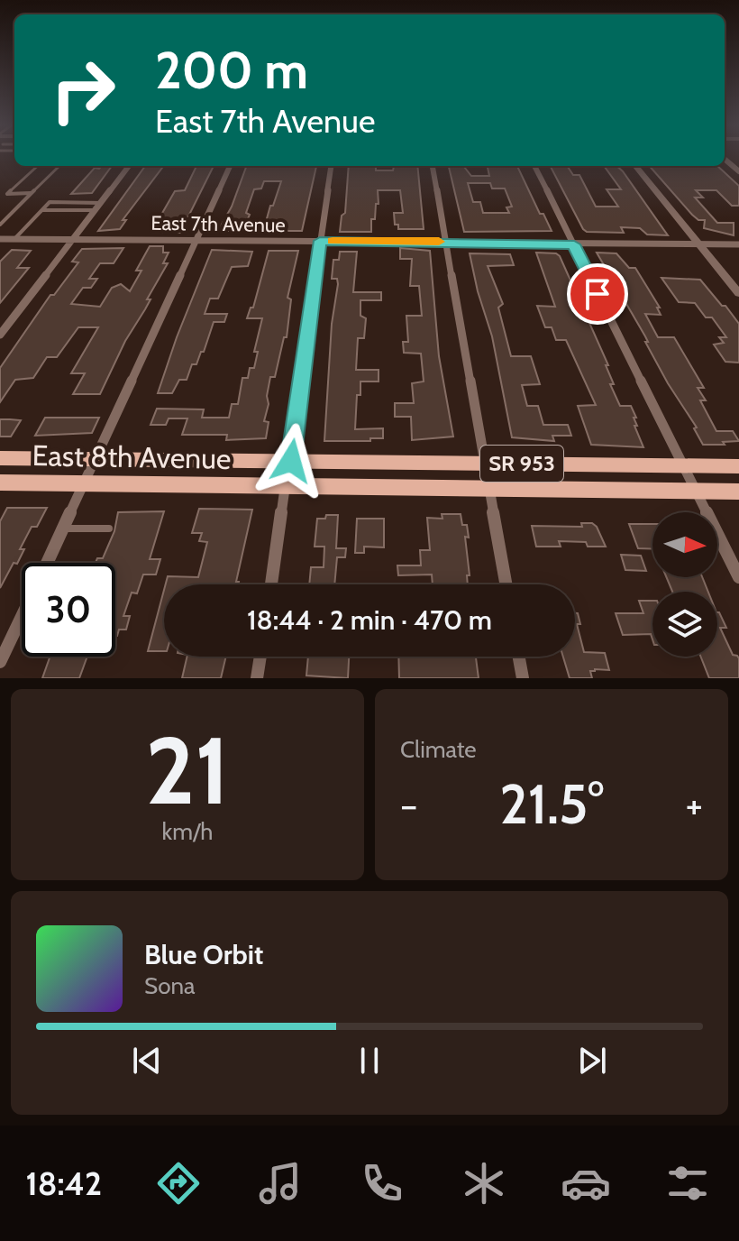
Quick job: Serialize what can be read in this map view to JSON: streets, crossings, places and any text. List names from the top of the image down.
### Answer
{
  "streets": {
    "main road": ["East 8th Avenue", "SR 953"],
    "street": ["East 7th Avenue"]
  },
  "north": "right",
  "page": {
    "turn": ["200 m", "East 7th Avenue"],
    "limit": "30",
    "trip": "18:44 · 2 min · 470 m",
    "tile": [
      ["21", "km/h"],
      "Climate"
    ],
    "heat": ["−", "21.5°", "+"],
    "song": ["Blue Orbit", "Sona"],
    "tabs": "18:42"
  }
}
